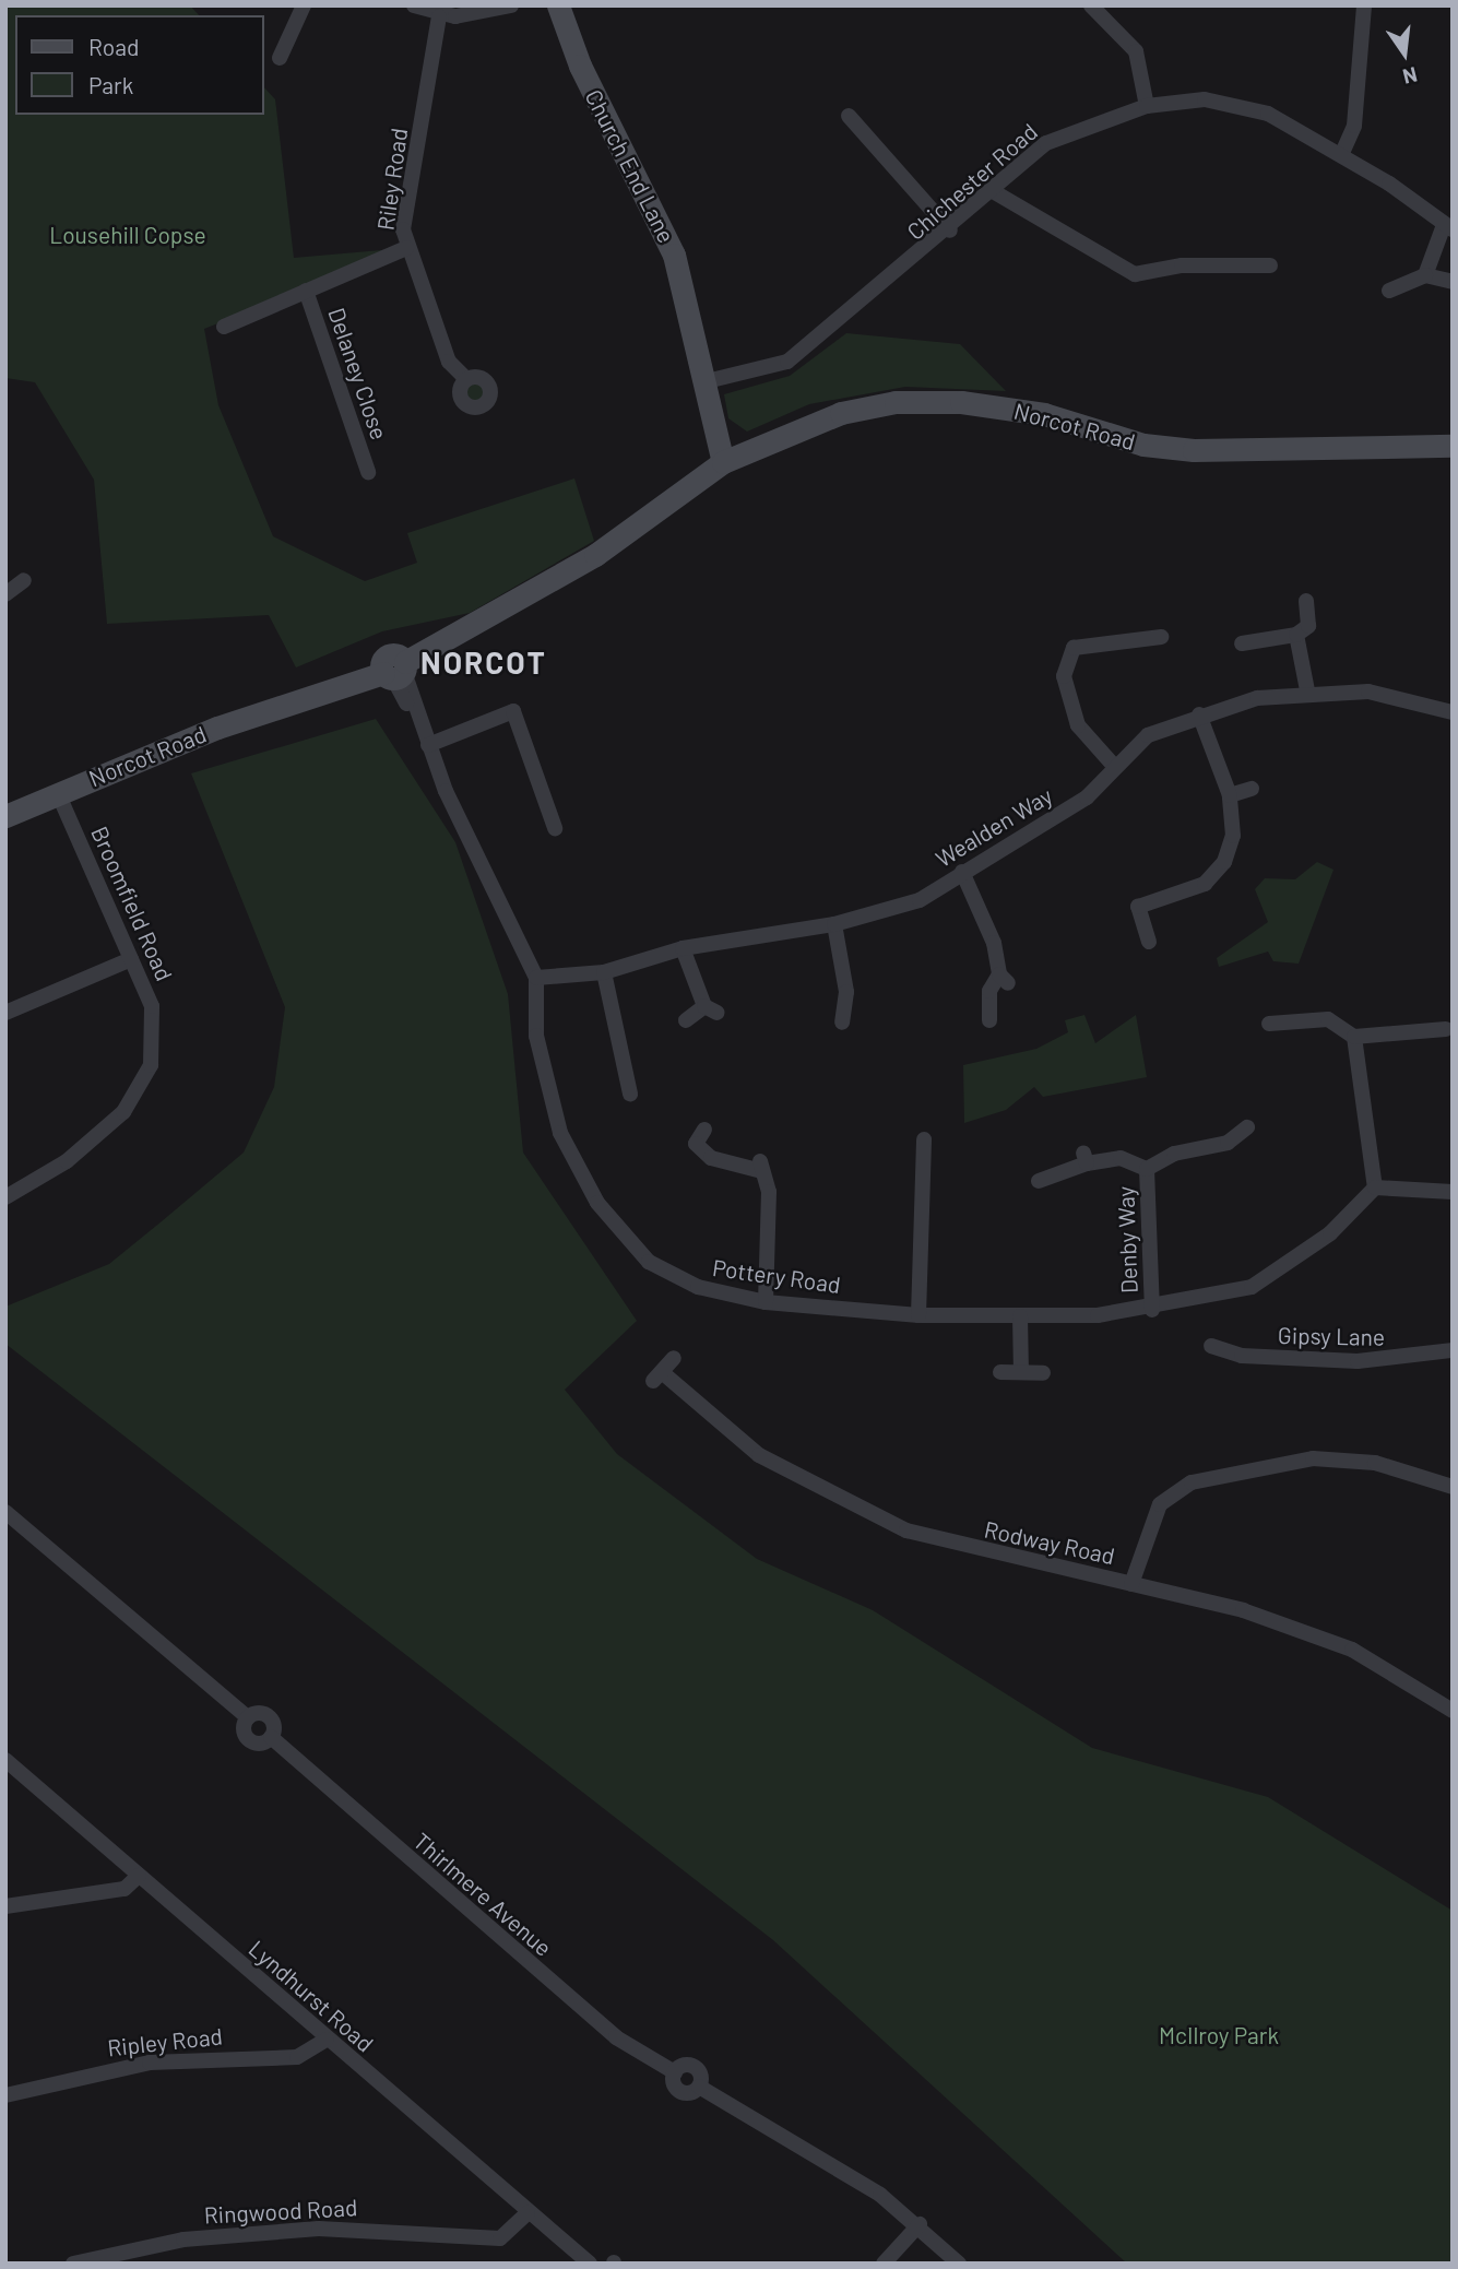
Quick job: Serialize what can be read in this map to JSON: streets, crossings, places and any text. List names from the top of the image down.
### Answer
{
  "streets": {
    "street": [
      "Church End Lane",
      "Riley Road",
      "Chichester Road",
      "Delaney Close",
      "Norcot Road",
      "Wealden Way",
      "Broomfield Road",
      "Denby Way",
      "Pottery Road",
      "Gipsy Lane",
      "Rodway Road",
      "Thirlmere Avenue",
      "Lyndhurst Road",
      "Ripley Road",
      "Ringwood Road"
    ]
  },
  "crossings": [
    ["Church End Lane", "Chichester Road"],
    ["Church End Lane", "Norcot Road"],
    ["Riley Road", "Delaney Close"],
    ["Norcot Road", "Broomfield Road"],
    ["Norcot Road", "Pottery Road"],
    ["Wealden Way", "Pottery Road"],
    ["Denby Way", "Pottery Road"],
    ["Lyndhurst Road", "Ripley Road"],
    ["Lyndhurst Road", "Ringwood Road"]
  ],
  "districts": ["NORCOT"],
  "parks": ["Lousehill Copse", "McIlroy Park"],
  "legend": ["Road", "Park"],
  "north": "bottom"
}
